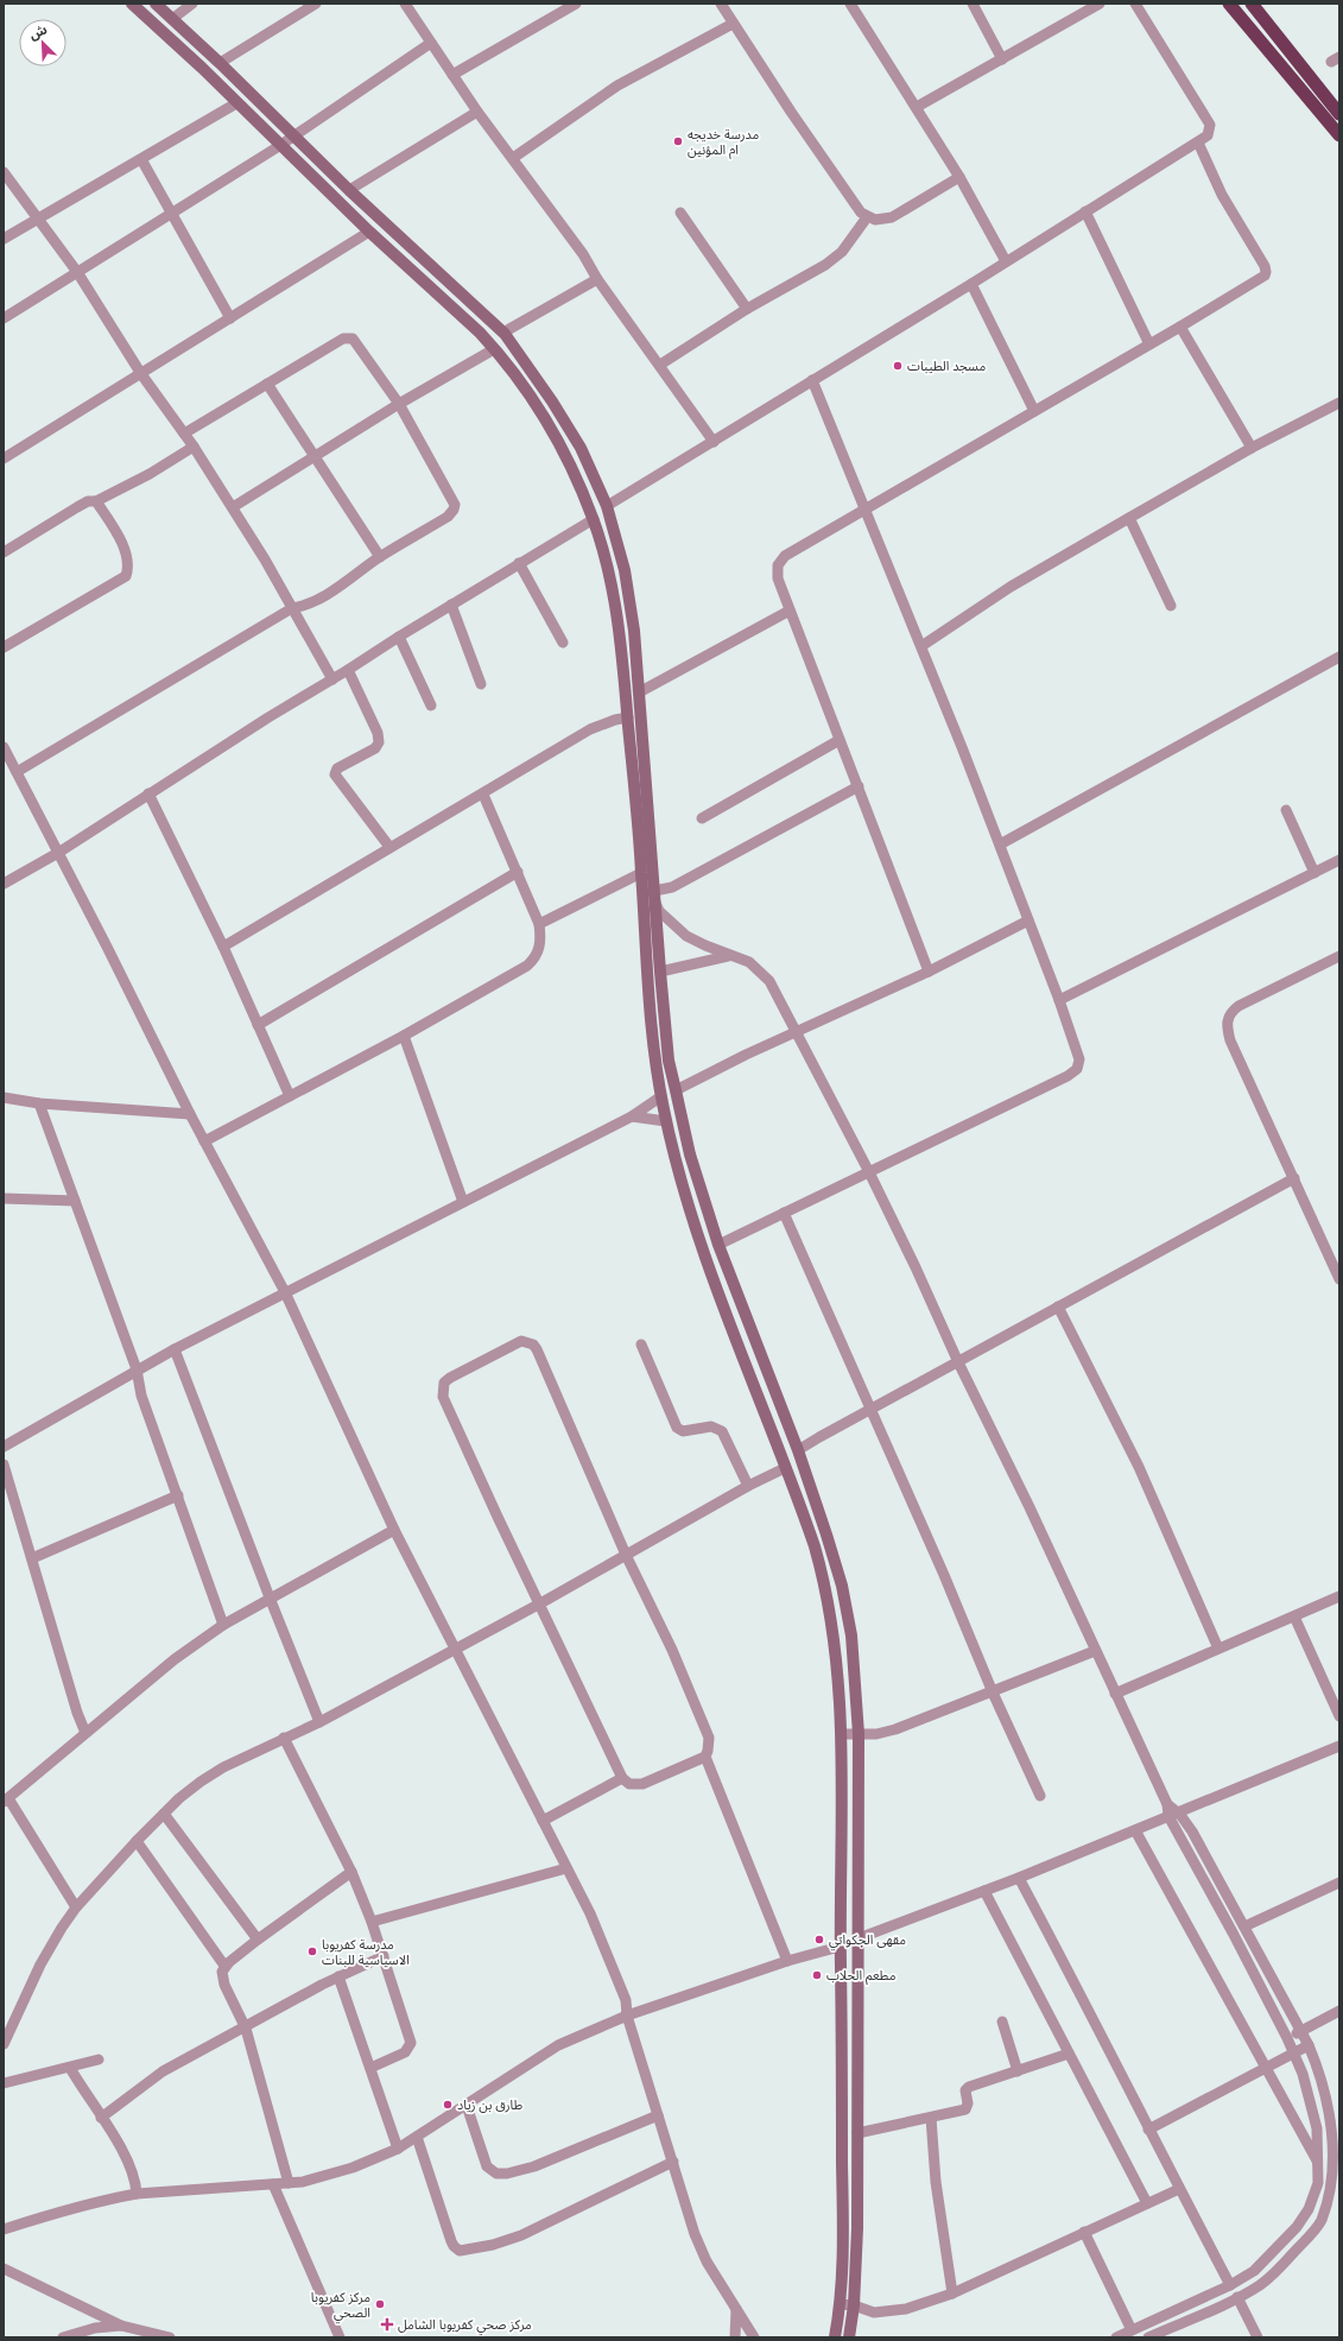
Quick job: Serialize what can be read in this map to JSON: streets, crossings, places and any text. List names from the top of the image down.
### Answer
{
  "places": {
    "other": [
      "مدرسة خديجه ام المؤنين",
      "مسجد الطيبات",
      "مقهى الجكواتي",
      "مدرسة كفريوبا الاسياسية للبنات",
      "مطعم الحلاب",
      "طارق بن زياد",
      "مركز كفريوبا الصحي"
    ],
    "health": ["مركز صحي كفريوبا الشامل"]
  },
  "north": "top left"
}
